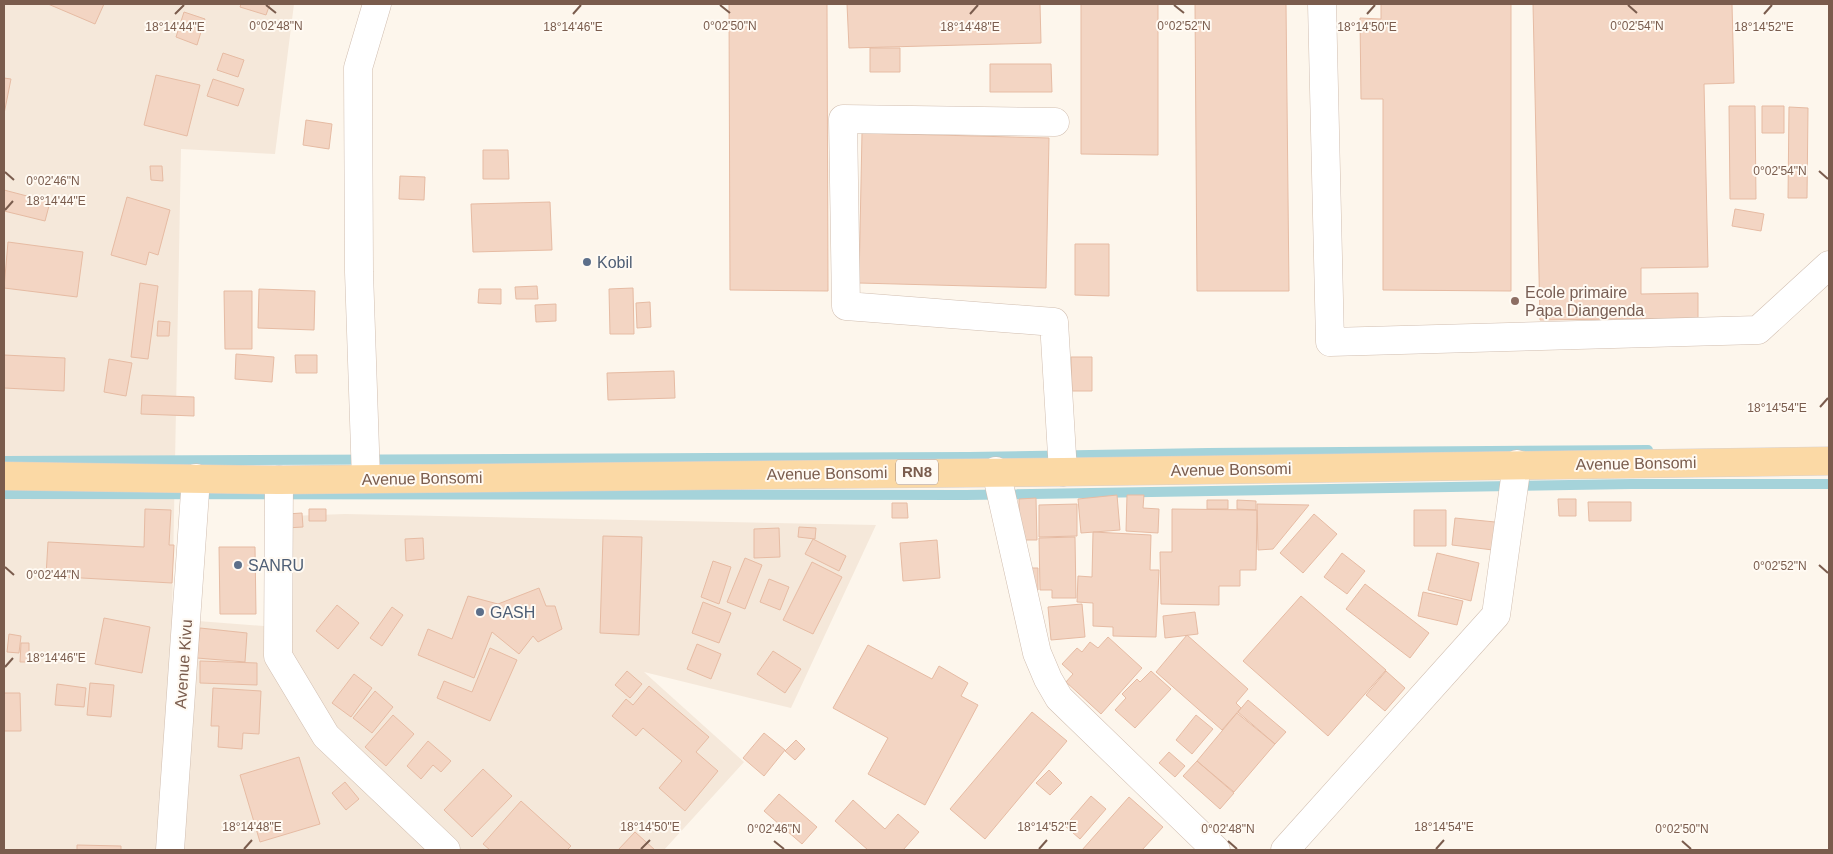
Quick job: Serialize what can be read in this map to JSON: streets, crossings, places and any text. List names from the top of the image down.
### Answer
{
  "streets": {
    "main road": ["Avenue Bonsomi", "RN8"],
    "street": ["Avenue Kivu"]
  },
  "crossings": [
    ["Avenue Bonsomi", "Avenue Kivu"]
  ],
  "places": [
    "Kobil",
    "Ecole primaire Papa Diangenda",
    "SANRU",
    "GASH"
  ],
  "coordinates": [
    "0°02'48\"N",
    "0°02'50\"N",
    "0°02'52\"N",
    "0°02'54\"N",
    "18°14'44\"E",
    "18°14'46\"E",
    "18°14'48\"E",
    "18°14'50\"E",
    "18°14'52\"E",
    "0°02'46\"N",
    "18°14'54\"E",
    "0°02'44\"N"
  ]
}
